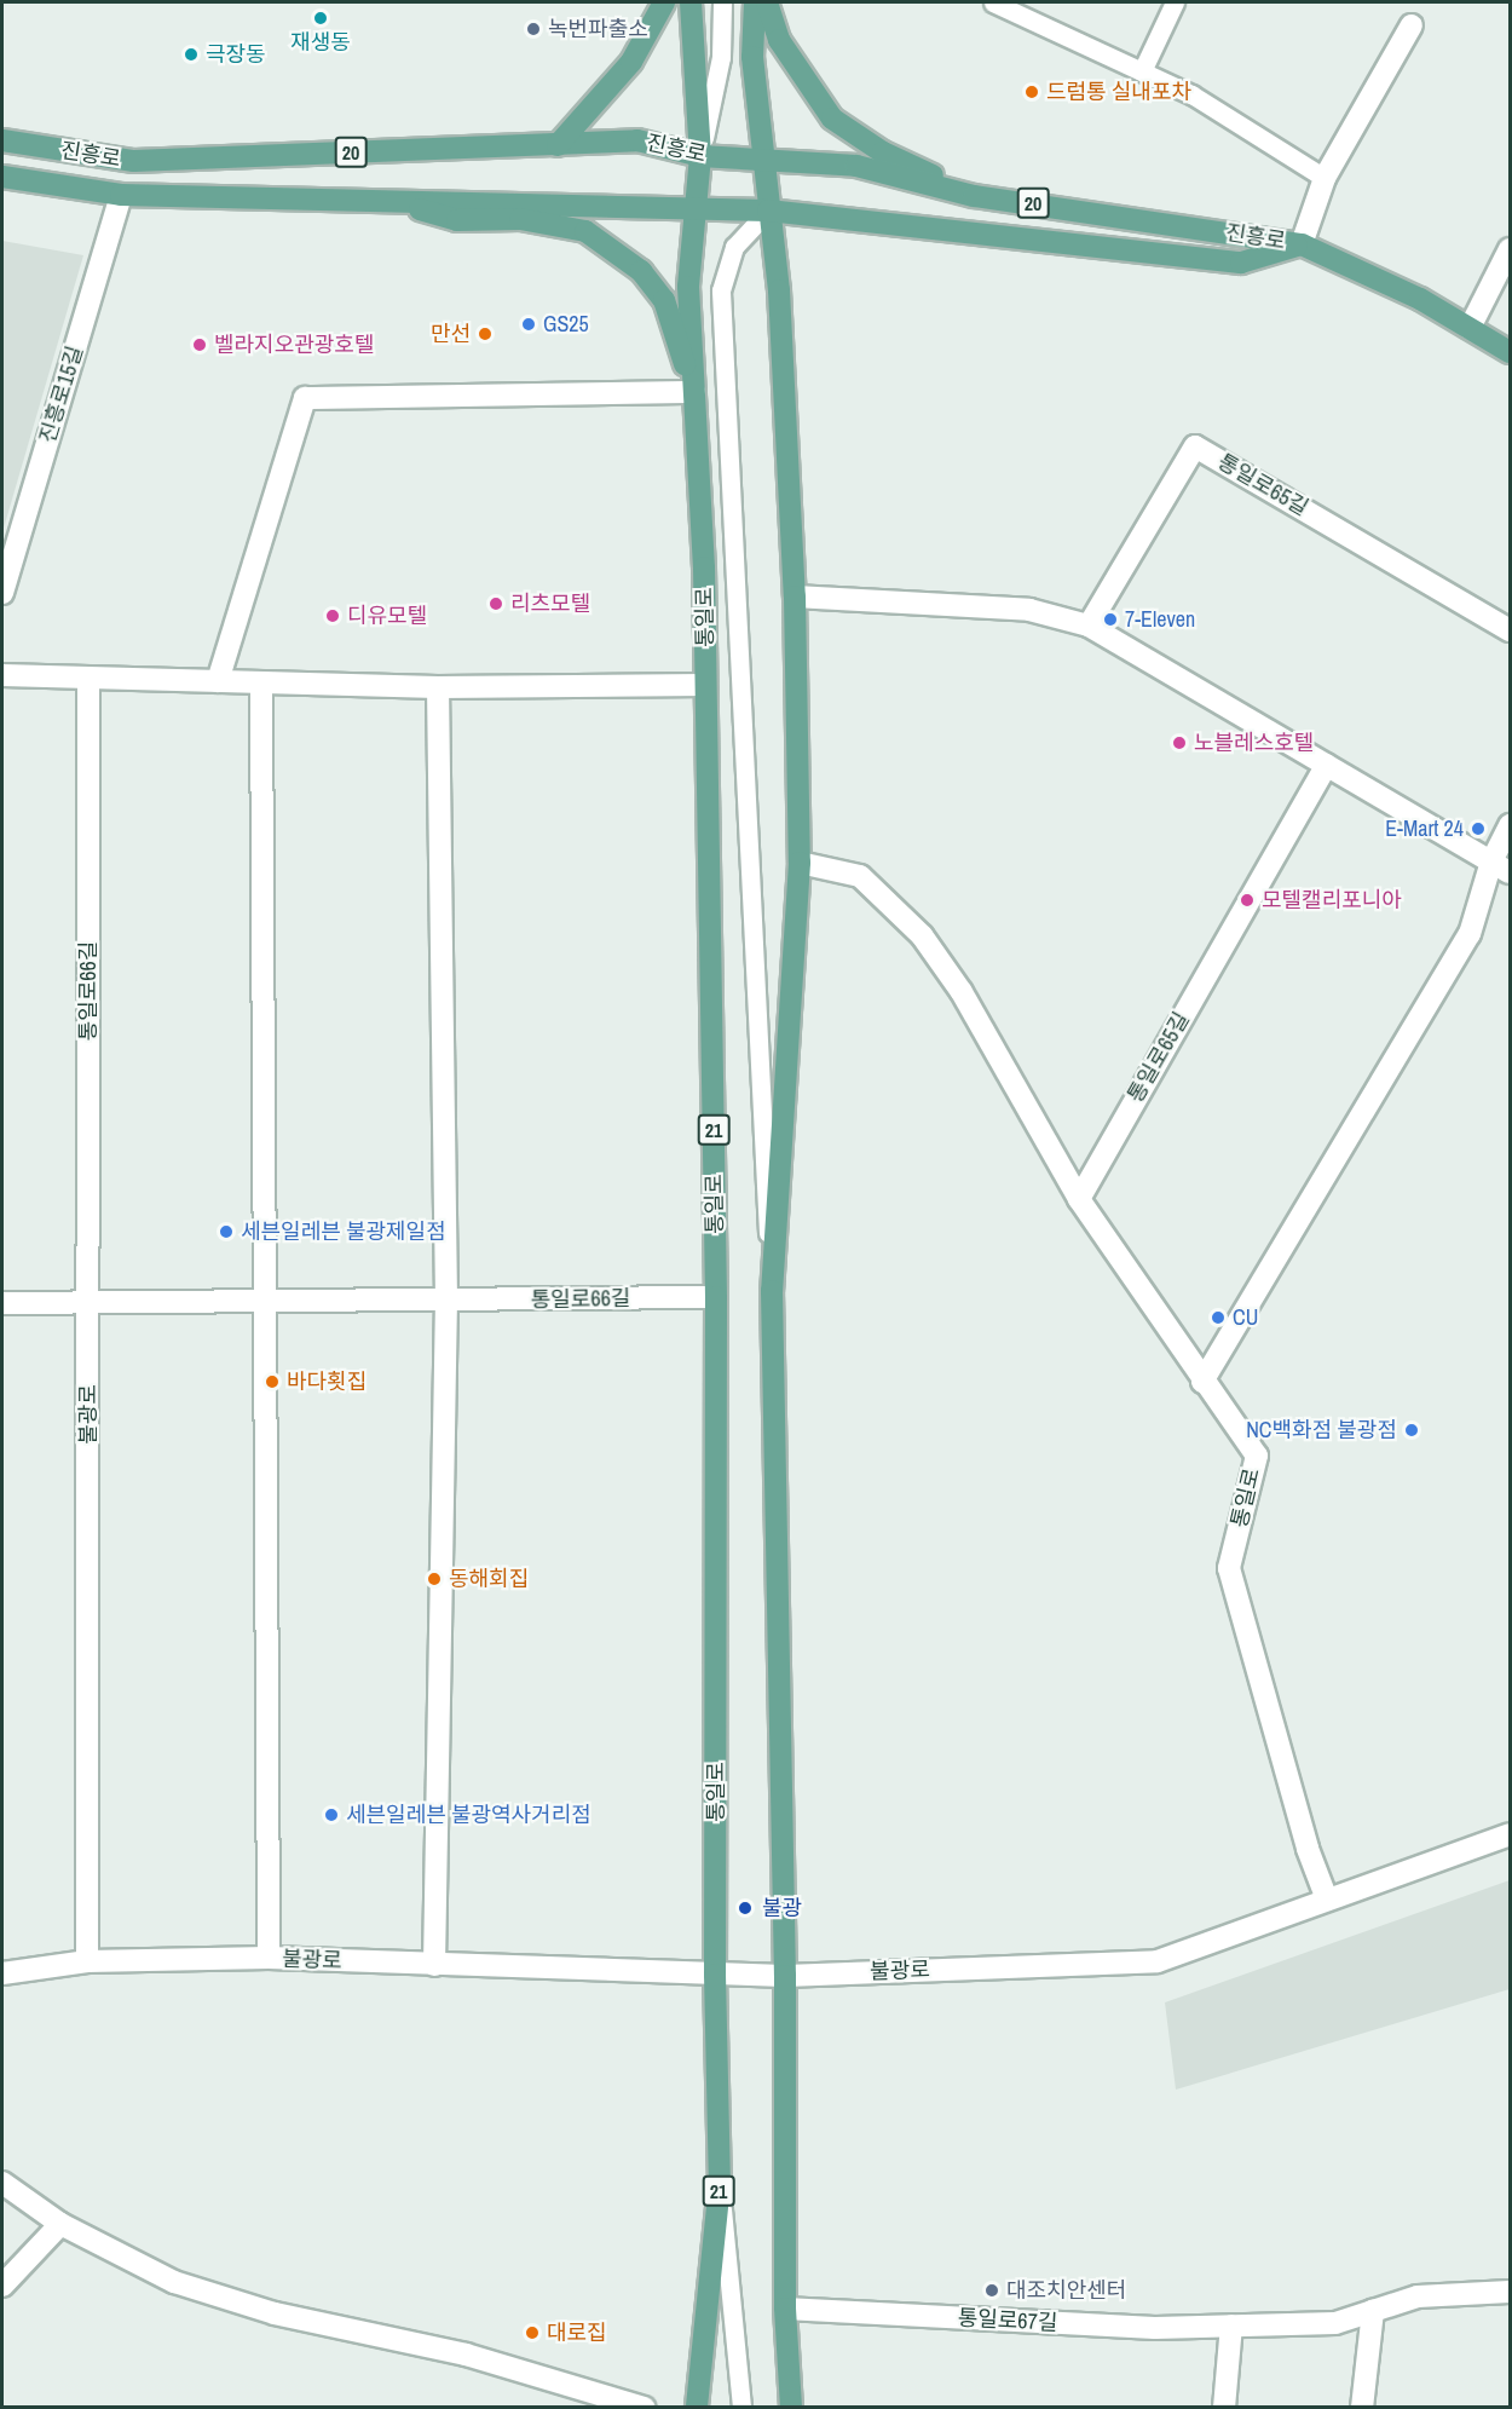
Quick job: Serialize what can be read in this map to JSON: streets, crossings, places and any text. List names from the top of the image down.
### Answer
{
  "streets": {
    "main road": [
      "진흥로",
      "20",
      "통일로",
      "21"
    ],
    "street": [
      "진흥로15길",
      "통일로65길",
      "통일로66길",
      "불광로",
      "통일로67길"
    ]
  },
  "crossings": [
    ["진흥로", "진흥로15길"],
    ["진흥로", "통일로"],
    ["통일로65길", "통일로"],
    ["통일로", "통일로66길"],
    ["통일로", "불광로"],
    ["통일로66길", "불광로"]
  ],
  "places": [
    "재생동",
    "녹번파출소",
    "극장동",
    "드럼통 실내포차",
    "GS25",
    "만선",
    "벨라지오관광호텔",
    "리츠모텔",
    "디유모텔",
    "7-Eleven",
    "노블레스호텔",
    "E-Mart 24",
    "모텔캘리포니아",
    "세븐일레븐 불광제일점",
    "CU",
    "바다횟집",
    "NC백화점 불광점",
    "동해회집",
    "세븐일레븐 불광역사거리점",
    "불광",
    "대조치안센터",
    "대로집"
  ]
}
